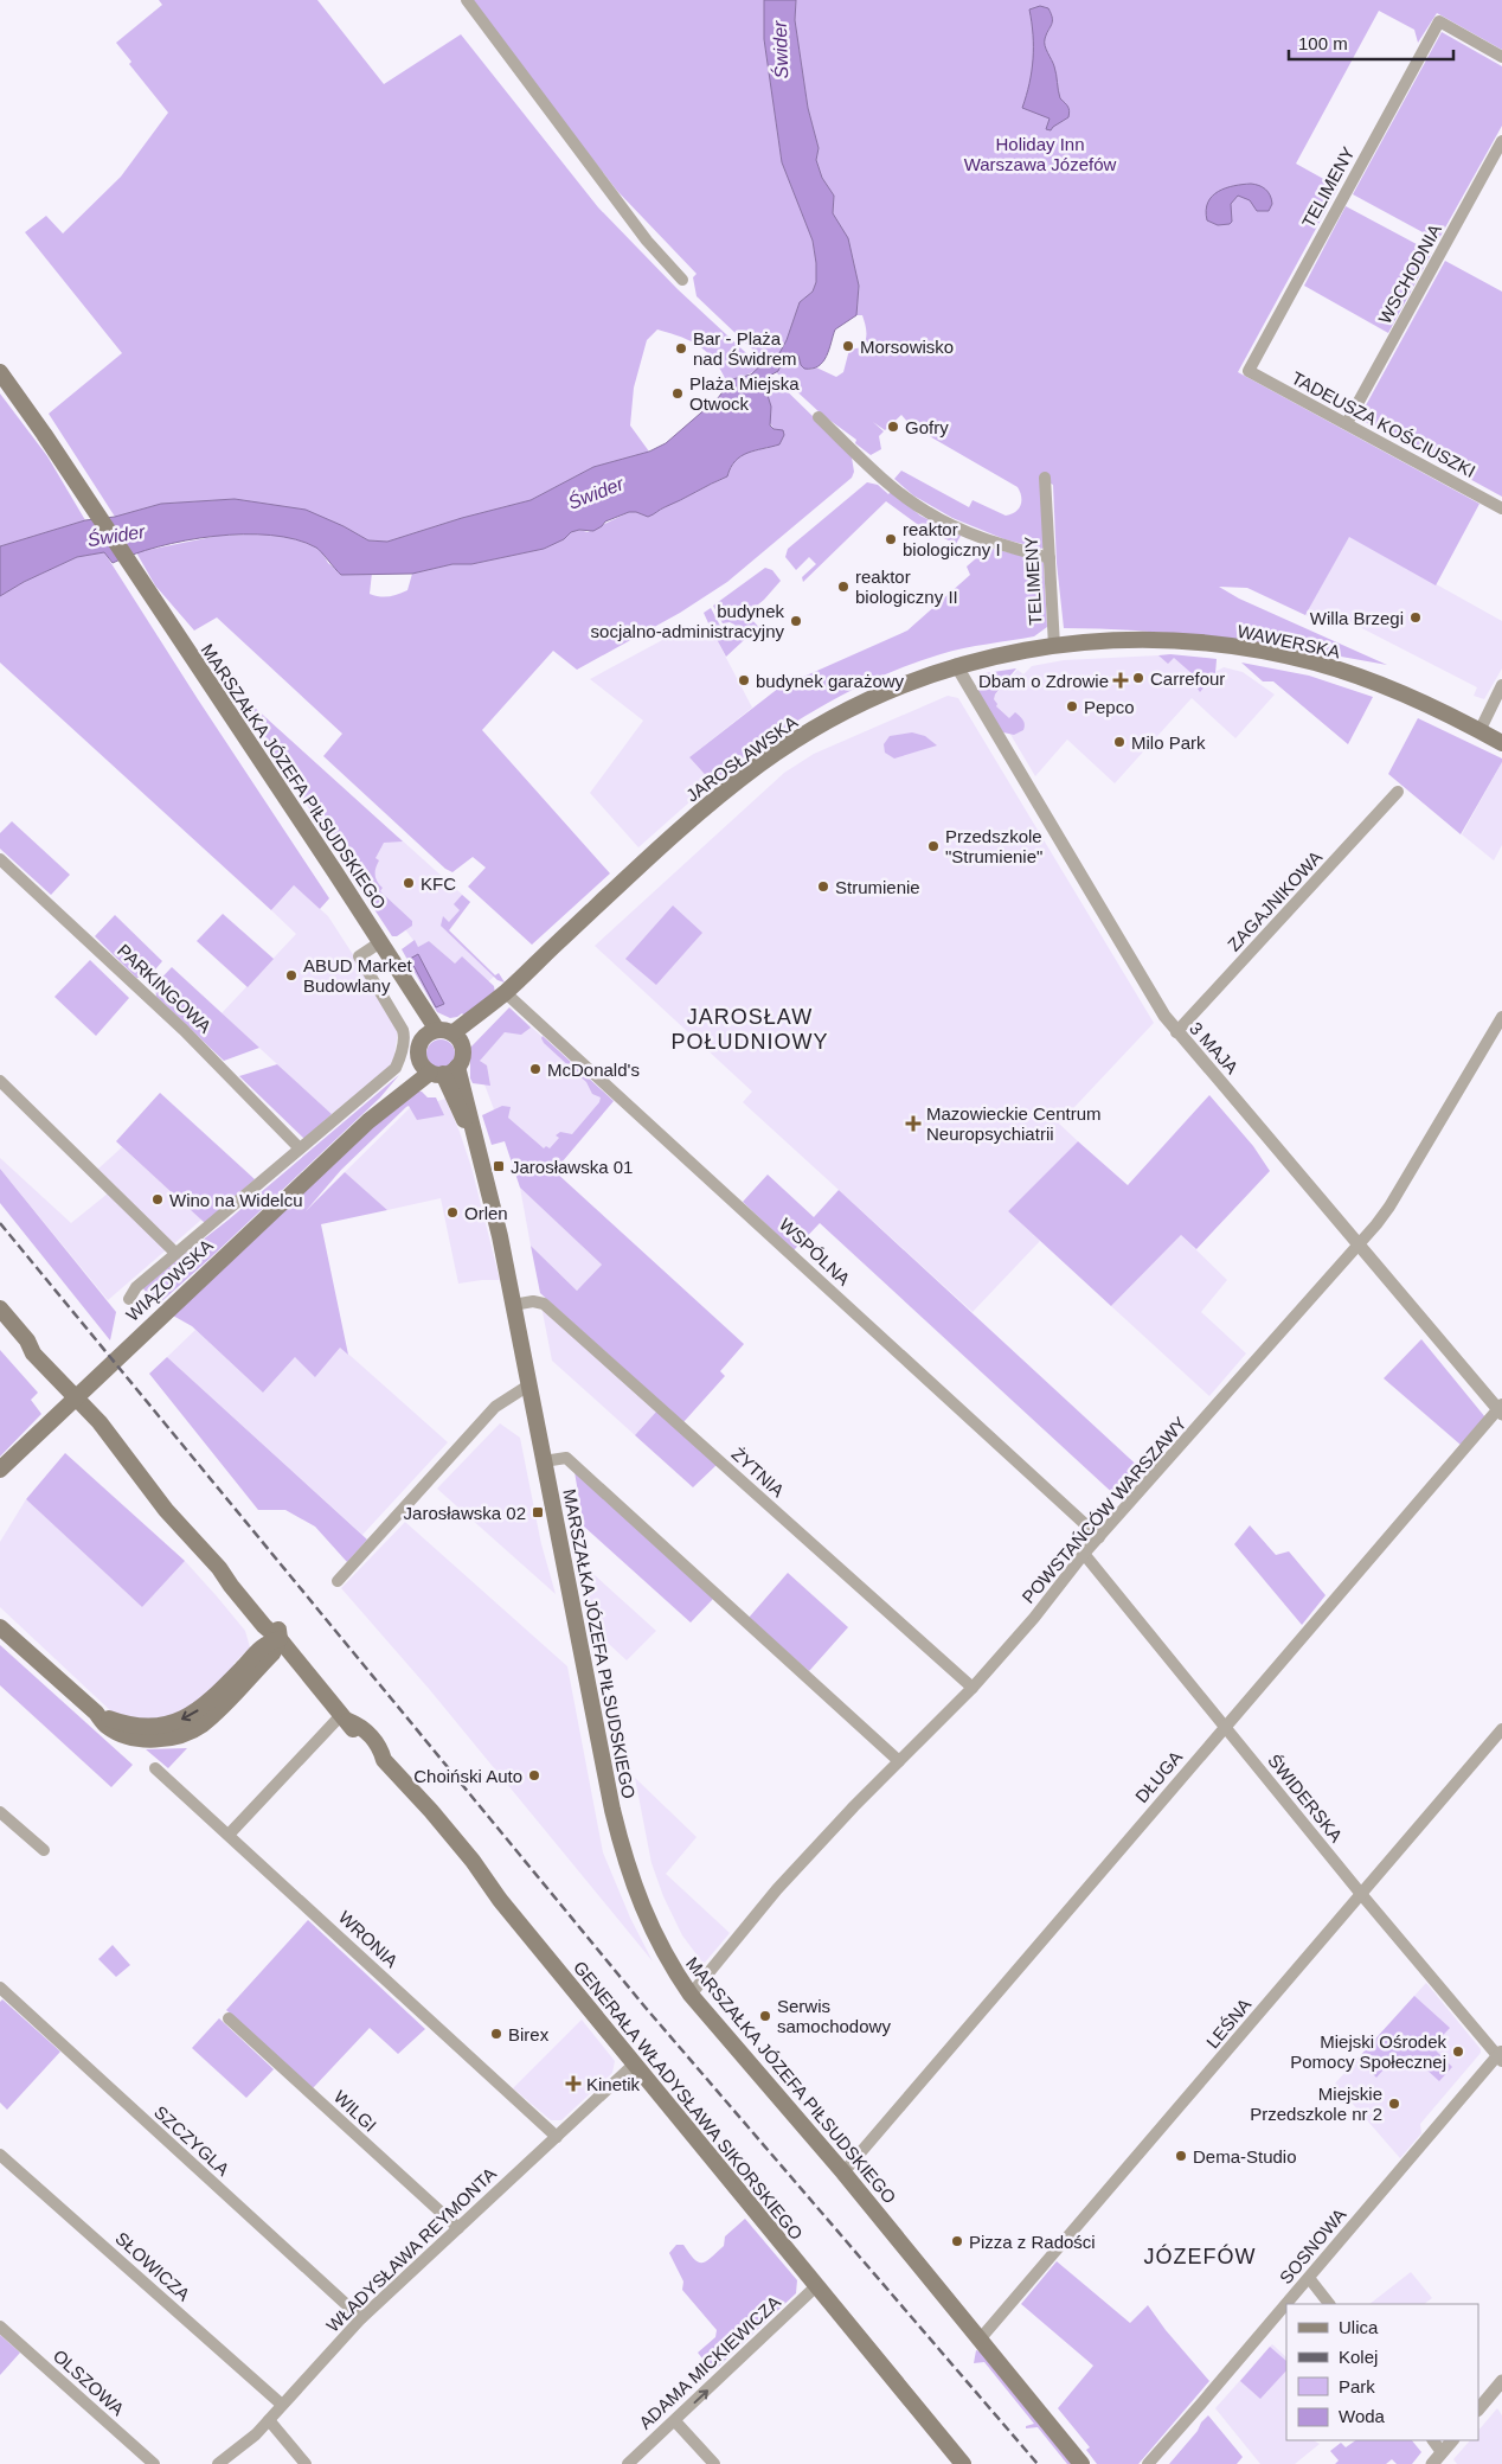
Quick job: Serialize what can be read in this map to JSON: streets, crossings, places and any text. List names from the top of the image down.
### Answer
{
  "streets": {
    "main road": [
      "WAWERSKA",
      "JAROSŁAWSKA",
      "MARSZAŁKA JÓZEFA PIŁSUDSKIEGO",
      "WIĄZOWSKA",
      "GENERAŁA WŁADYSŁAWA SIKORSKIEGO"
    ],
    "street": [
      "TELIMENY",
      "WSCHODNIA",
      "TADEUSZA KOŚCIUSZKI",
      "ZAGAJNIKOWA",
      "PARKINGOWA",
      "3 MAJA",
      "WSPÓLNA",
      "ŻYTNIA",
      "POWSTAŃCÓW WARSZAWY",
      "DŁUGA",
      "ŚWIDERSKA",
      "WRONIA",
      "LEŚNA",
      "WILGI",
      "SZCZYGLA",
      "SOSNOWA",
      "WŁADYSŁAWA REYMONTA",
      "SŁOWICZA",
      "ADAMA MICKIEWICZA",
      "OLSZOWA"
    ]
  },
  "crossings": [
    ["TELIMENY", "TADEUSZA KOŚCIUSZKI"],
    ["TELIMENY", "WAWERSKA"],
    ["TELIMENY", "JAROSŁAWSKA"],
    ["WSCHODNIA", "TADEUSZA KOŚCIUSZKI"],
    ["WAWERSKA", "JAROSŁAWSKA"],
    ["JAROSŁAWSKA", "MARSZAŁKA JÓZEFA PIŁSUDSKIEGO"],
    ["JAROSŁAWSKA", "3 MAJA"],
    ["JAROSŁAWSKA", "WSPÓLNA"],
    ["MARSZAŁKA JÓZEFA PIŁSUDSKIEGO", "WIĄZOWSKA"],
    ["MARSZAŁKA JÓZEFA PIŁSUDSKIEGO", "ŻYTNIA"],
    ["MARSZAŁKA JÓZEFA PIŁSUDSKIEGO", "POWSTAŃCÓW WARSZAWY"],
    ["MARSZAŁKA JÓZEFA PIŁSUDSKIEGO", "DŁUGA"],
    ["MARSZAŁKA JÓZEFA PIŁSUDSKIEGO", "LEŚNA"],
    ["ZAGAJNIKOWA", "3 MAJA"],
    ["3 MAJA", "POWSTAŃCÓW WARSZAWY"],
    ["3 MAJA", "DŁUGA"],
    ["WSPÓLNA", "POWSTAŃCÓW WARSZAWY"],
    ["ŻYTNIA", "POWSTAŃCÓW WARSZAWY"],
    ["POWSTAŃCÓW WARSZAWY", "ŚWIDERSKA"],
    ["DŁUGA", "ŚWIDERSKA"],
    ["ŚWIDERSKA", "LEŚNA"],
    ["ŚWIDERSKA", "SOSNOWA"],
    ["WRONIA", "WŁADYSŁAWA REYMONTA"],
    ["GENERAŁA WŁADYSŁAWA SIKORSKIEGO", "WŁADYSŁAWA REYMONTA"],
    ["GENERAŁA WŁADYSŁAWA SIKORSKIEGO", "ADAMA MICKIEWICZA"],
    ["WILGI", "WŁADYSŁAWA REYMONTA"],
    ["SZCZYGLA", "WŁADYSŁAWA REYMONTA"],
    ["WŁADYSŁAWA REYMONTA", "SŁOWICZA"]
  ],
  "one_way": ["ADAMA MICKIEWICZA"],
  "districts": ["JAROSŁAW POŁUDNIOWY", "JÓZEFÓW"],
  "water": ["Świder"],
  "parks": ["Holiday Inn Warszawa Józefów"],
  "places": {
    "other": [
      "Morsowisko",
      "Bar - Plaża nad Świdrem",
      "Plaża Miejska Otwock",
      "Gofry",
      "reaktor biologiczny I",
      "reaktor biologiczny II",
      "Willa Brzegi",
      "budynek socjalno-administracyjny",
      "Carrefour",
      "budynek garażowy",
      "Pepco",
      "Milo Park",
      "Przedszkole \"Strumienie\"",
      "KFC",
      "Strumienie",
      "ABUD Market Budowlany",
      "McDonald's",
      "Wino na Widelcu",
      "Orlen",
      "Choiński Auto",
      "Serwis samochodowy",
      "Birex",
      "Miejski Ośrodek Pomocy Społecznej",
      "Miejskie Przedszkole nr 2",
      "Dema-Studio",
      "Pizza z Radości"
    ],
    "health": ["Dbam o Zdrowie", "Mazowieckie Centrum Neuropsychiatrii", "Kinetik"],
    "transit": ["Jarosławska 01", "Jarosławska 02"]
  },
  "legend": [
    "Ulica",
    "Kolej",
    "Park",
    "Woda"
  ],
  "scale_bar": "100 m"
}
